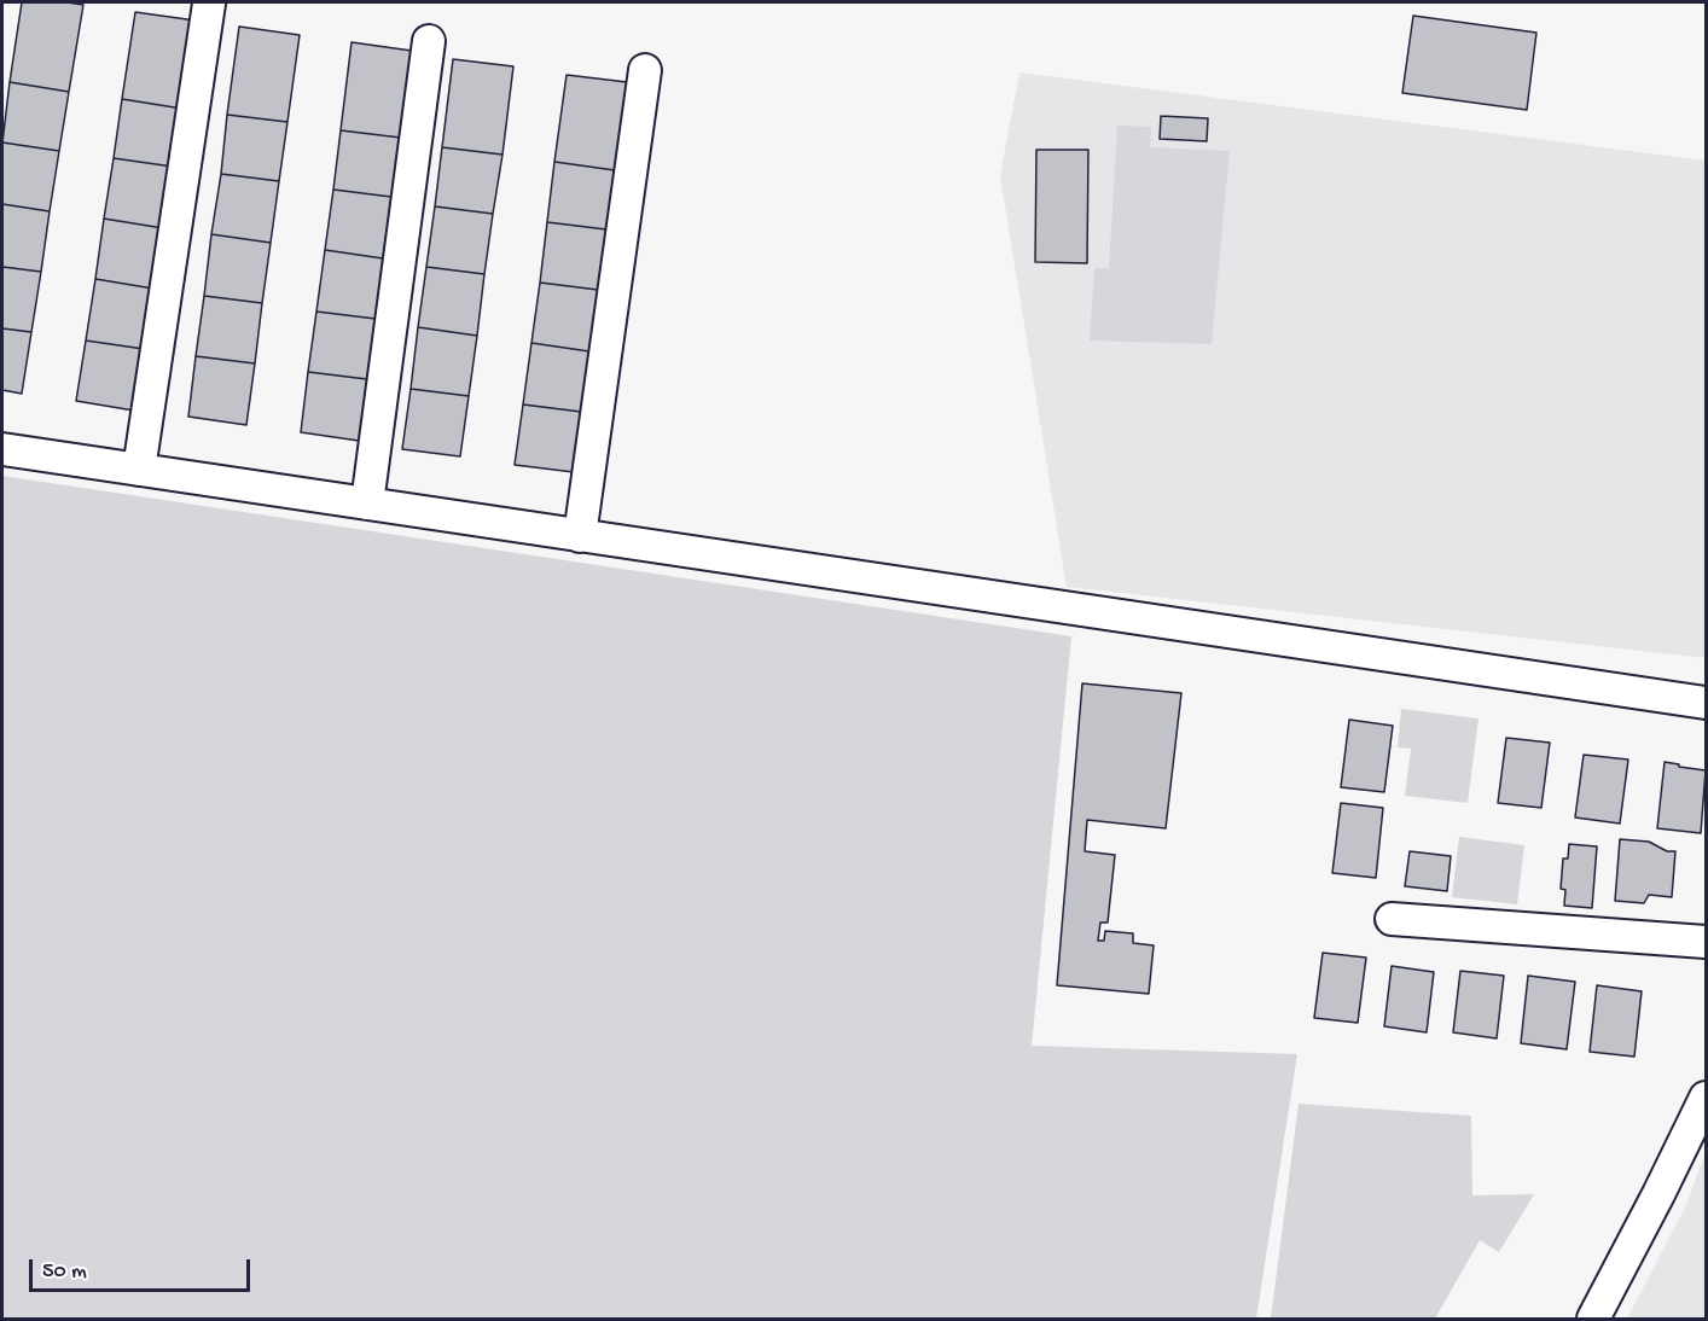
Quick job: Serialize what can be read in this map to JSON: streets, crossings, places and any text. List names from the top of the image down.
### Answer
{
  "scale_bar": "50 m"
}
